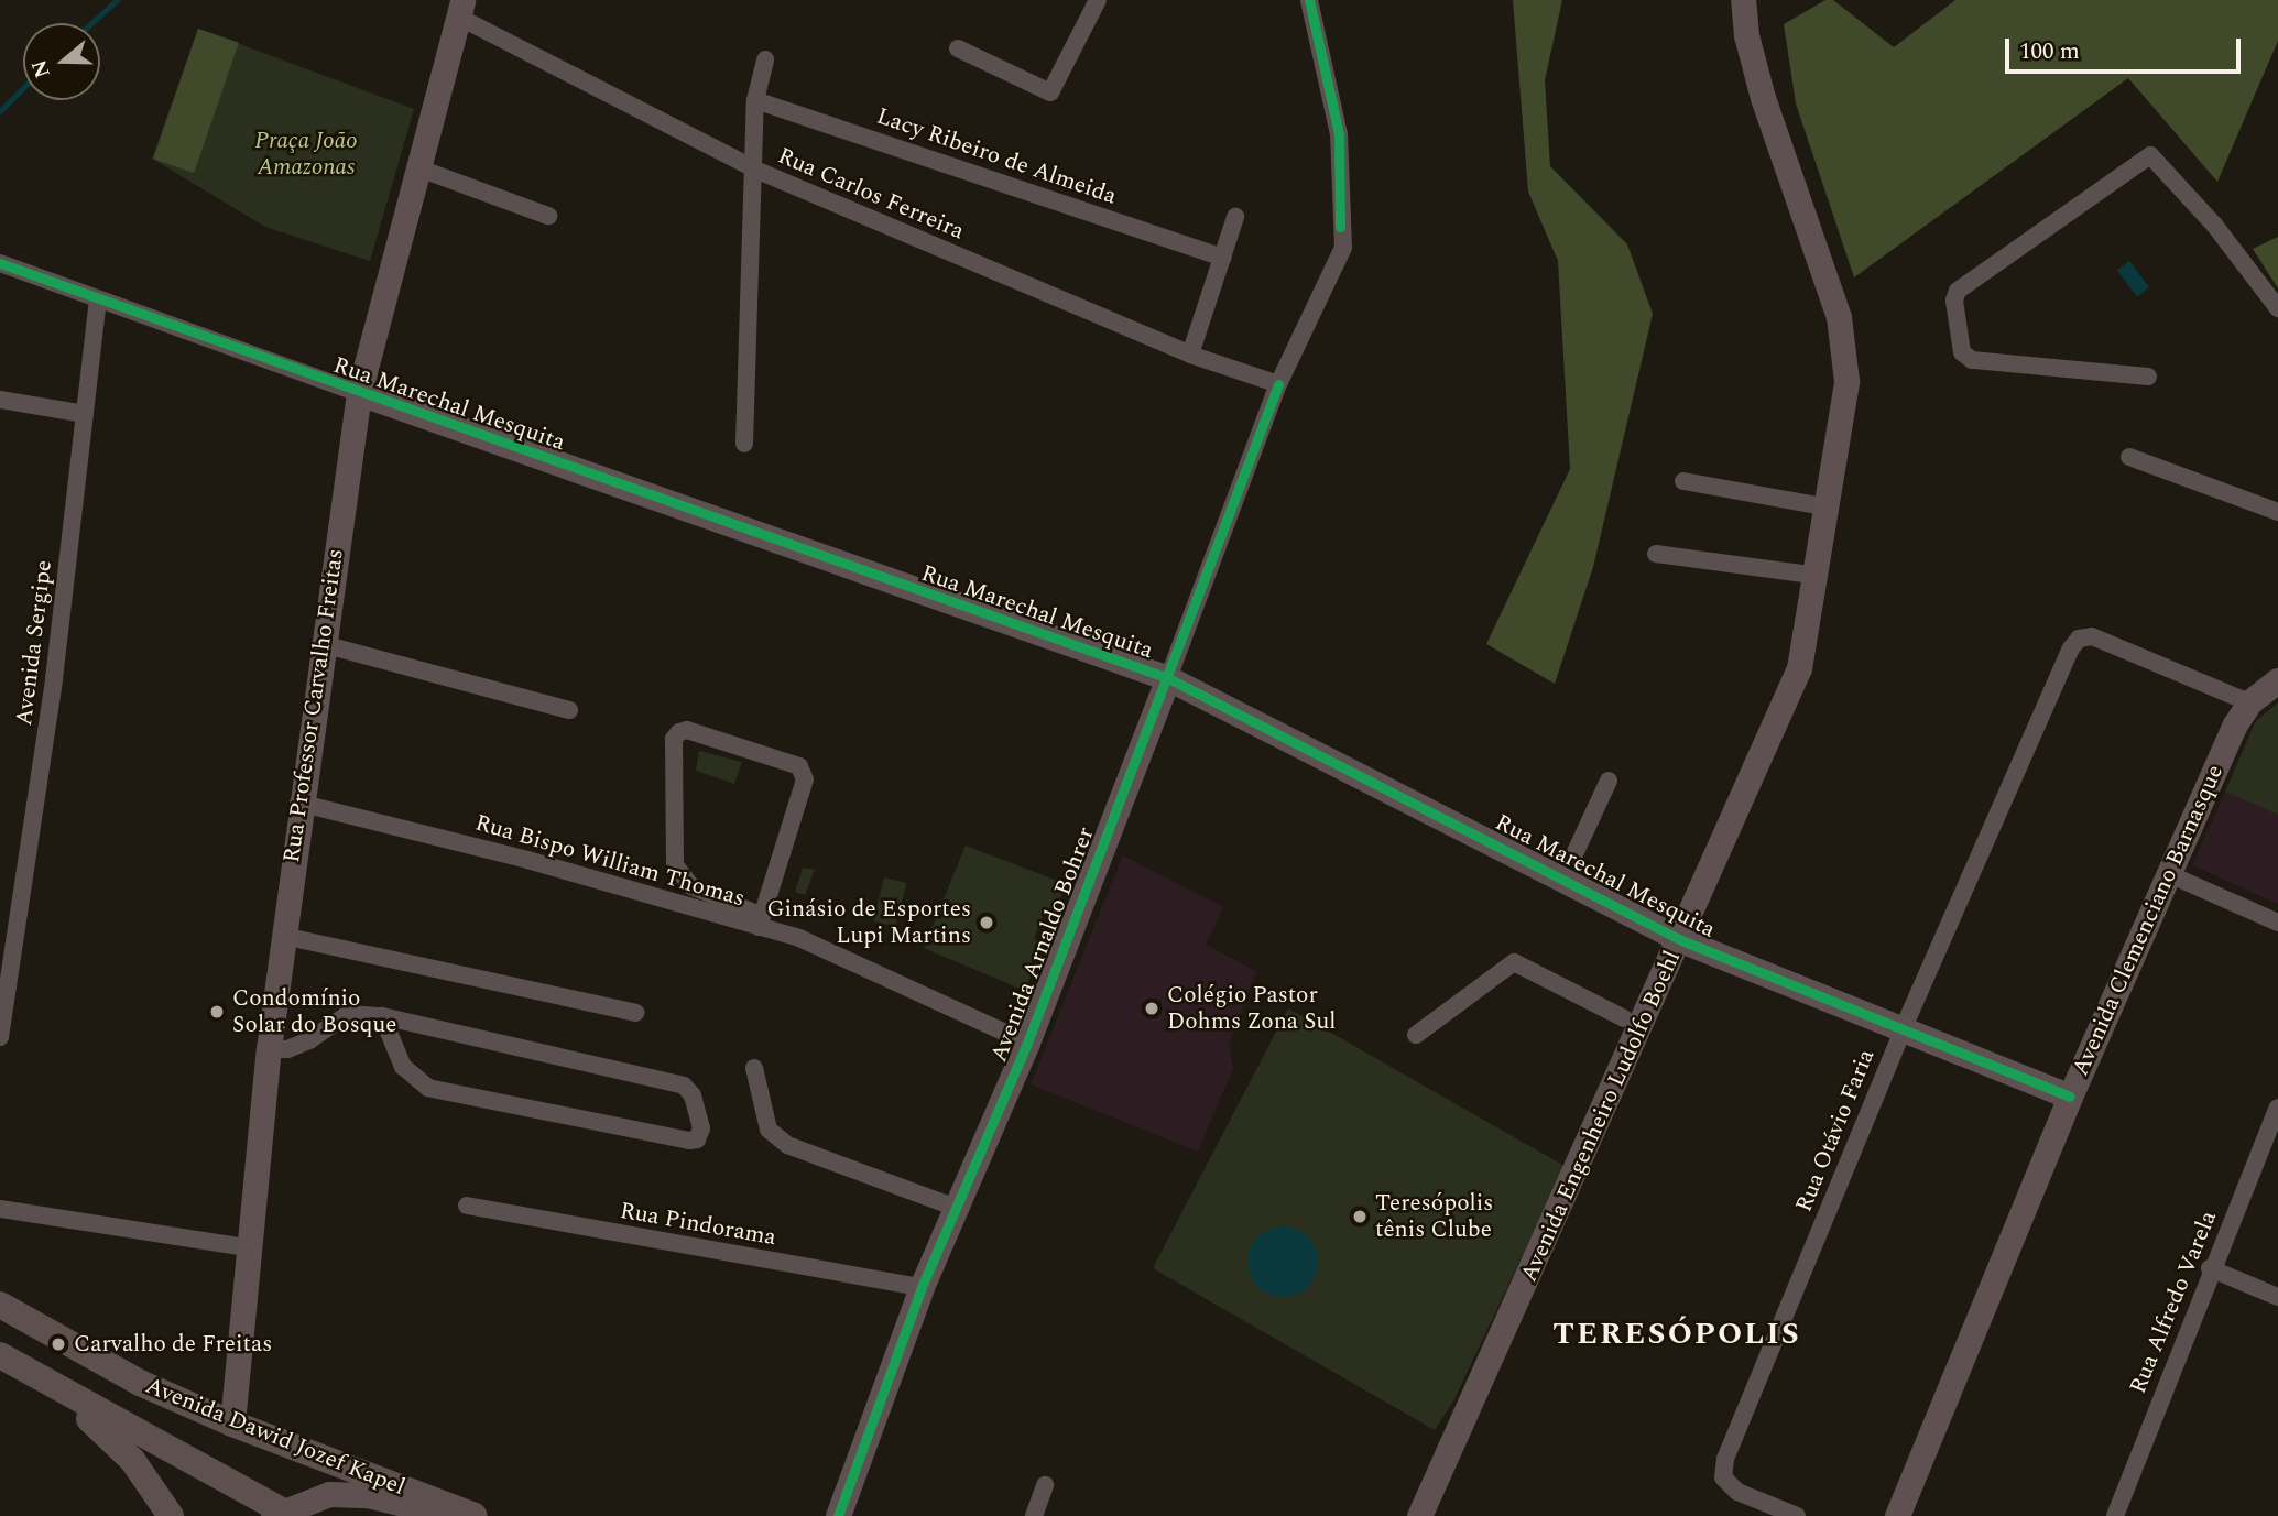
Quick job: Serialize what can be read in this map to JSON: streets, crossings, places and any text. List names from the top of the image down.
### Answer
{
  "streets": {
    "main road": ["Avenida Dawid Jozef Kapel"],
    "street": [
      "Lacy Ribeiro de Almeida",
      "Rua Carlos Ferreira",
      "Rua Marechal Mesquita",
      "Avenida Sergipe",
      "Rua Professor Carvalho Freitas",
      "Rua Bispo William Thomas",
      "Avenida Clemenciano Barnasque",
      "Avenida Arnaldo Bohrer",
      "Avenida Engenheiro Ludolfo Boehl",
      "Rua Otávio Faria",
      "Rua Pindorama",
      "Rua Alfredo Varela"
    ]
  },
  "crossings": [
    ["Rua Carlos Ferreira", "Rua Professor Carvalho Freitas"],
    ["Rua Carlos Ferreira", "Avenida Arnaldo Bohrer"],
    ["Rua Marechal Mesquita", "Avenida Sergipe"],
    ["Rua Marechal Mesquita", "Rua Professor Carvalho Freitas"],
    ["Rua Marechal Mesquita", "Avenida Clemenciano Barnasque"],
    ["Rua Marechal Mesquita", "Avenida Arnaldo Bohrer"],
    ["Rua Marechal Mesquita", "Avenida Engenheiro Ludolfo Boehl"],
    ["Rua Marechal Mesquita", "Rua Otávio Faria"],
    ["Rua Professor Carvalho Freitas", "Rua Bispo William Thomas"],
    ["Rua Professor Carvalho Freitas", "Avenida Dawid Jozef Kapel"],
    ["Rua Bispo William Thomas", "Avenida Arnaldo Bohrer"],
    ["Avenida Clemenciano Barnasque", "Rua Otávio Faria"],
    ["Avenida Arnaldo Bohrer", "Rua Pindorama"]
  ],
  "districts": ["TERESÓPOLIS"],
  "parks": ["Praça João Amazonas"],
  "places": [
    "Ginásio de Esportes Lupi Martins",
    "Colégio Pastor Dohms Zona Sul",
    "Condomínio Solar do Bosque",
    "Teresópolis tênis Clube",
    "Carvalho de Freitas"
  ],
  "scale_bar": "100 m",
  "north": "left"
}
